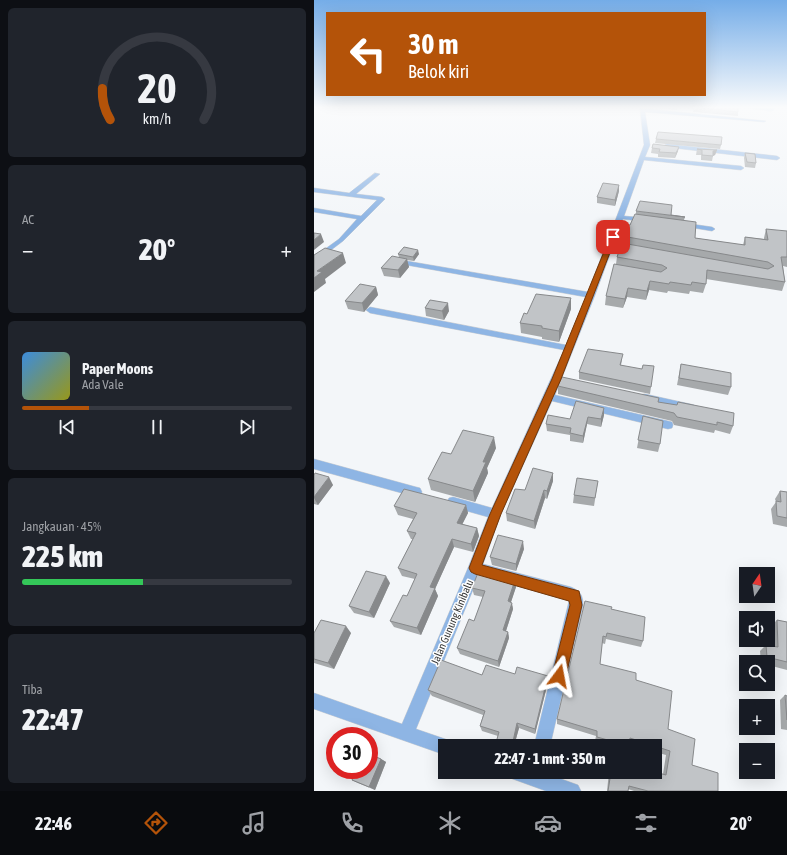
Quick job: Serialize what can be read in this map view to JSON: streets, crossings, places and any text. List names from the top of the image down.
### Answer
{
  "streets": {
    "street": ["Jalan Gunung Kinibalu"]
  },
  "north": "top",
  "page": {
    "turn": ["30 m", "Belok kiri"],
    "tile": [
      "AC",
      ["Jangkauan · 45%", "225 km"],
      ["Tiba", "22:47"]
    ],
    "heat": ["−", "20°", "+"],
    "song": ["Paper Moons", "Ada Vale"],
    "map_buttons": ["+", "−"],
    "limit": "30",
    "trip": "22:47 · 1 mnt · 350 m",
    "tabs": ["22:46", "20°"],
    "gauge": ["20", "km/h"]
  }
}
